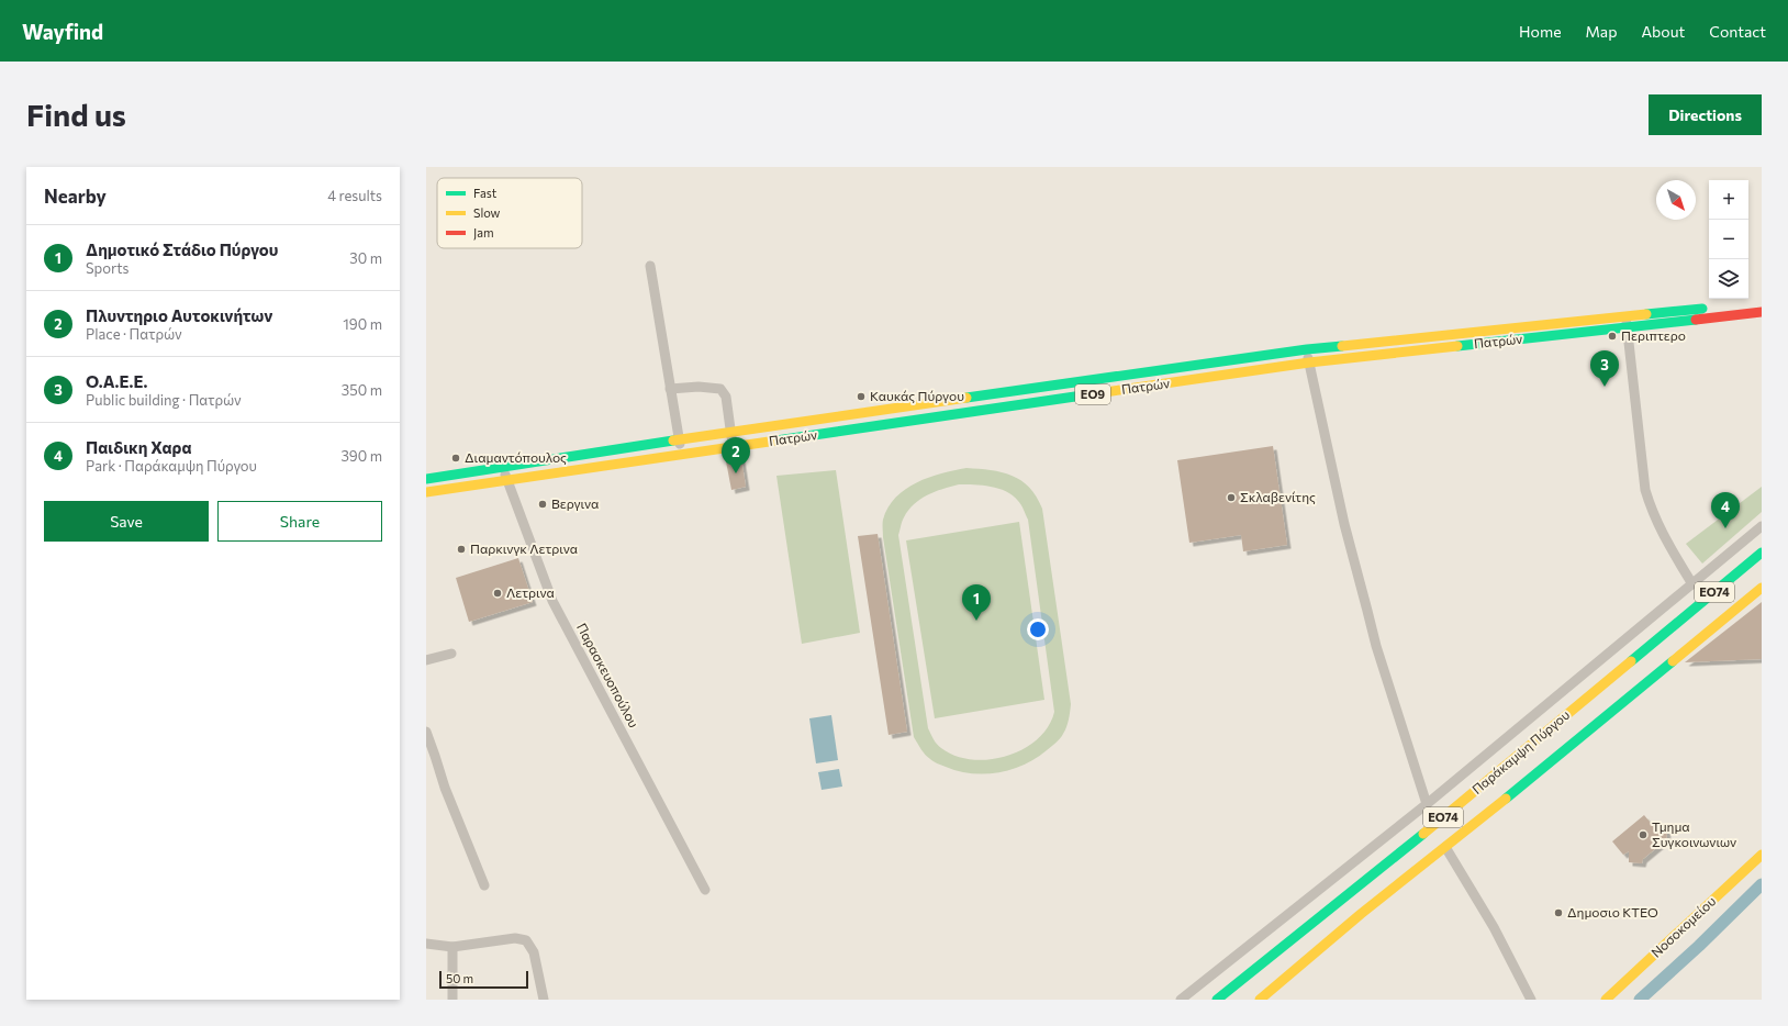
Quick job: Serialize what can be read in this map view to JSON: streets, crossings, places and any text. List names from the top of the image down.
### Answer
{
  "streets": {
    "main road": [
      "Πατρών",
      "ΕΟ9",
      "ΕΟ74",
      "Παράκαμψη Πύργου",
      "Νοσοκομείου"
    ],
    "street": ["Παρασκευοπούλου"]
  },
  "crossings": [
    ["Πατρών", "Παρασκευοπούλου"]
  ],
  "places": [
    "Περιπτερο",
    "Καυκάς Πύργου",
    "Διαμαντόπουλος",
    "Σκλαβενίτης",
    "Βεργινα",
    "Παρκινγκ Λετρινα",
    "Λετρινα",
    "Τμημα Συγκοινωνιων",
    "Δημοσιο ΚΤΕΟ"
  ],
  "legend": ["Fast", "Slow", "Jam"],
  "scale_bar": "50 m",
  "north": "bottom right",
  "page": {
    "header": "Wayfind",
    "nav": [
      "Home",
      "Map",
      "About",
      "Contact"
    ],
    "buttons": [
      "Directions",
      ["Save", "Share"]
    ],
    "title": "Find us",
    "heading": ["Nearby", "4 results"],
    "map_buttons": ["+", "−"],
    "list": [
      {
        "mark": "1",
        "name": "Δημοτικό Στάδιο Πύργου",
        "note": "Sports",
        "value": "30 m"
      },
      {
        "mark": "2",
        "name": "Πλυντηριο Αυτοκινήτων",
        "note": "Place · Πατρών",
        "value": "190 m"
      },
      {
        "mark": "3",
        "name": "Ο.Α.Ε.Ε.",
        "note": "Public building · Πατρών",
        "value": "350 m"
      },
      {
        "mark": "4",
        "name": "Παιδικη Χαρα",
        "note": "Park · Παράκαμψη Πύργου",
        "value": "390 m"
      }
    ],
    "pins": [
      "3",
      "2",
      "4",
      "1"
    ],
    "scale": "50 m"
  }
}
